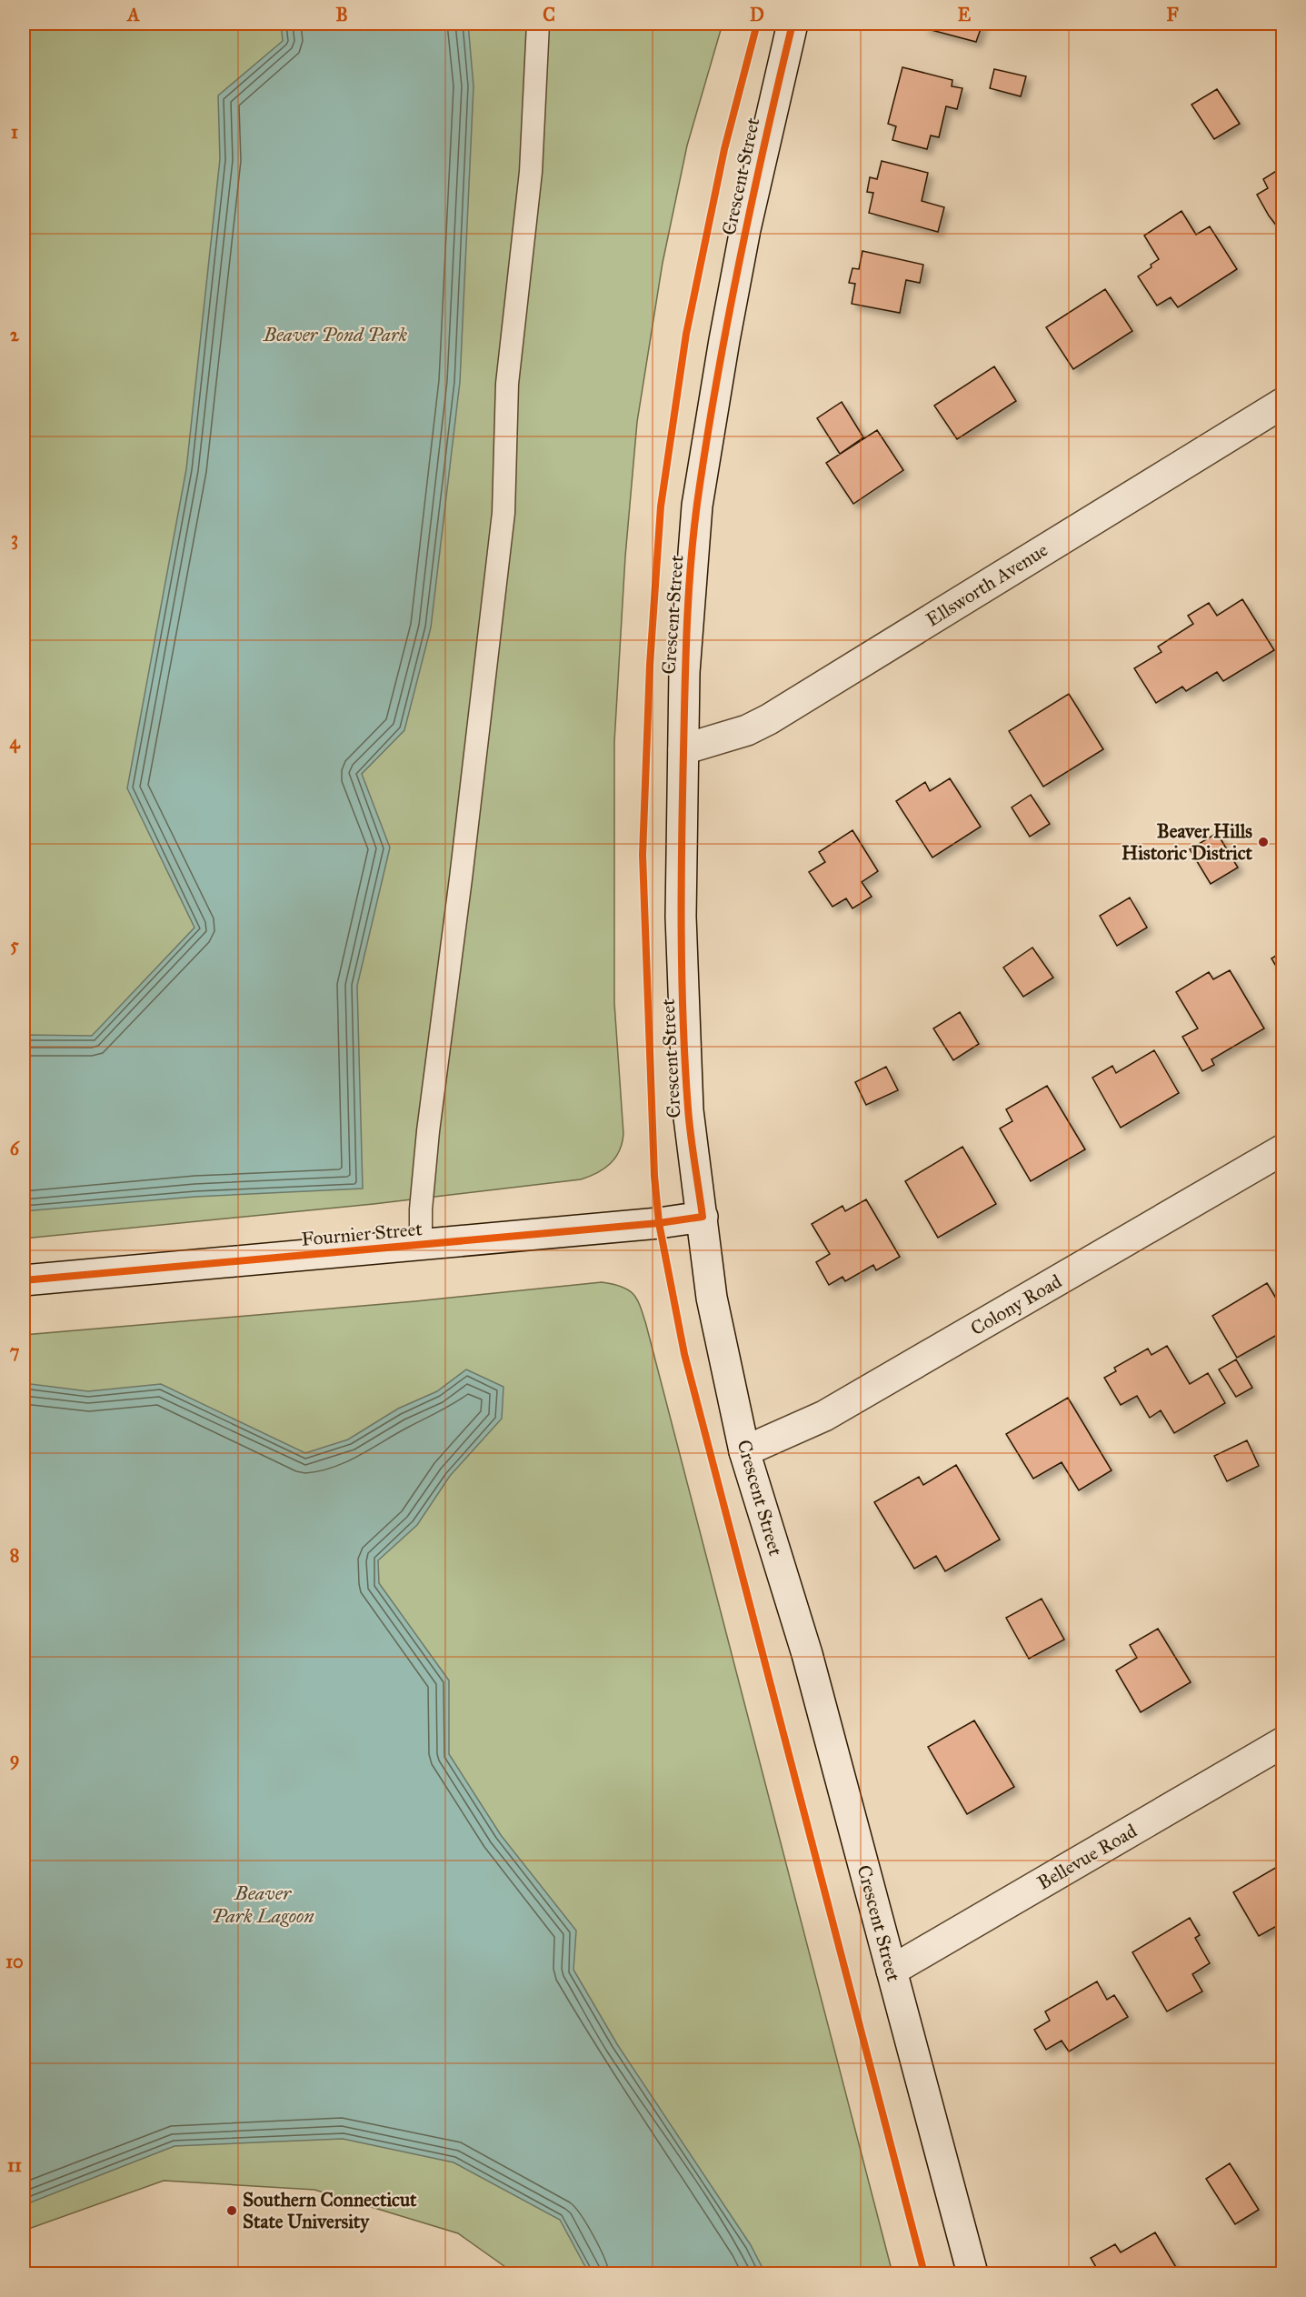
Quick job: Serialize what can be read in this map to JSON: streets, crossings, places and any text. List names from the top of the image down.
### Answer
{
  "streets": {
    "street": [
      "Crescent Street",
      "Ellsworth Avenue",
      "Fournier Street",
      "Colony Road",
      "Bellevue Road"
    ]
  },
  "crossings": [
    ["Crescent Street", "Ellsworth Avenue"],
    ["Crescent Street", "Fournier Street"],
    ["Crescent Street", "Colony Road"],
    ["Crescent Street", "Bellevue Road"]
  ],
  "water": ["Beaver Park Lagoon"],
  "parks": ["Beaver Pond Park"],
  "places": ["Beaver Hills Historic District", "Southern Connecticut State University"],
  "grid": {
    "columns": [
      "A",
      "B",
      "C",
      "D",
      "E",
      "F"
    ],
    "rows": [
      "1",
      "2",
      "3",
      "4",
      "5",
      "6",
      "7",
      "8",
      "9",
      "10",
      "11"
    ]
  }
}
